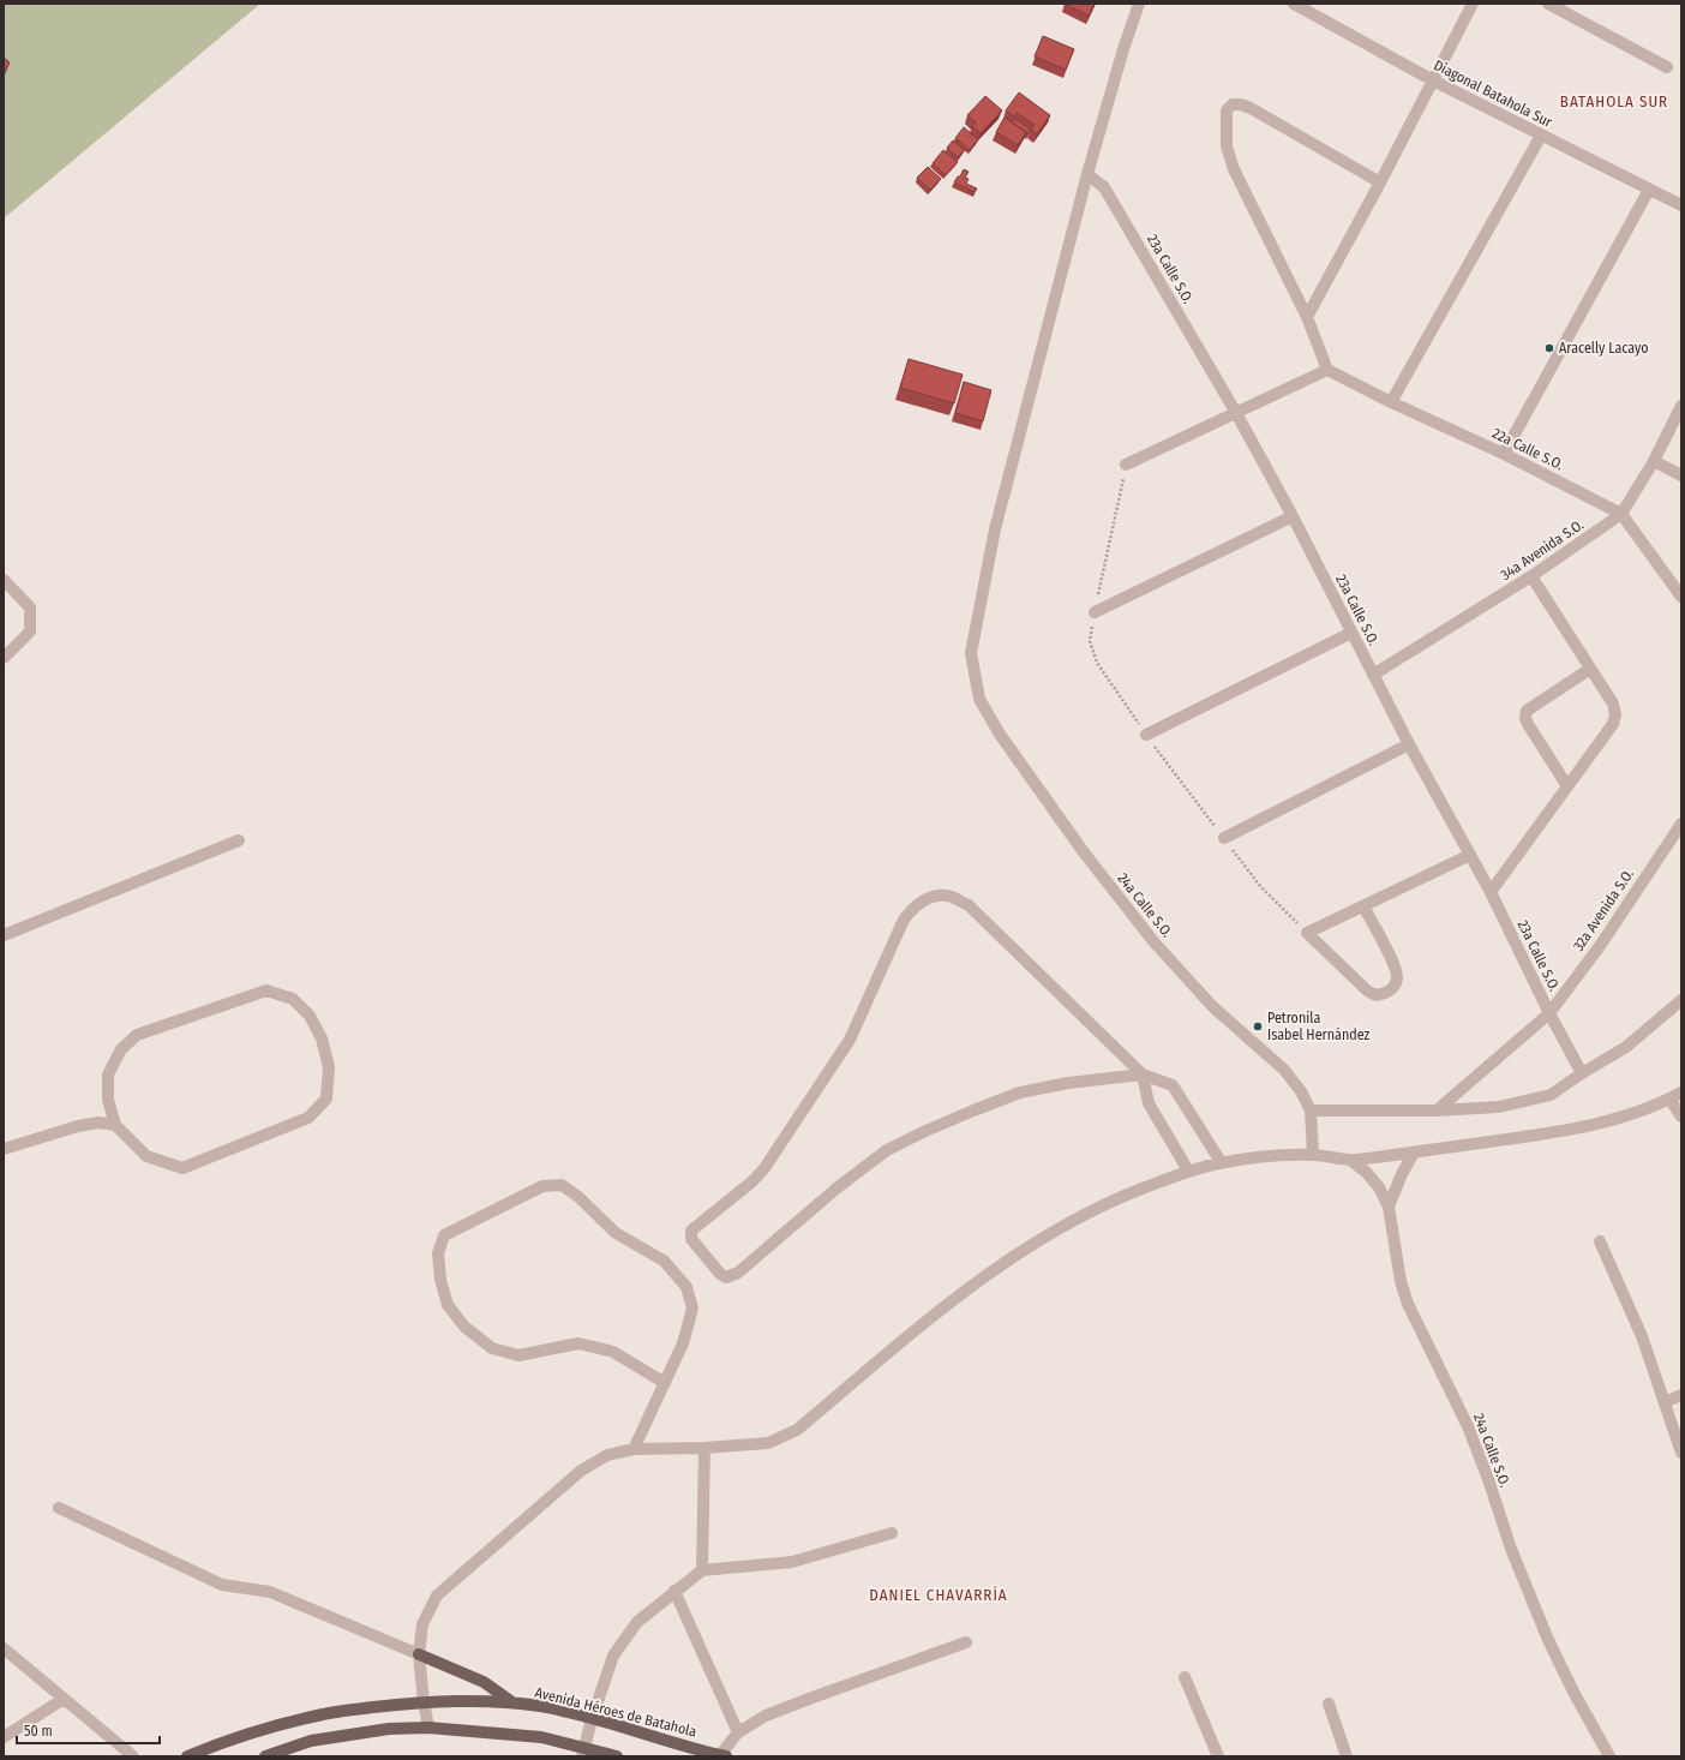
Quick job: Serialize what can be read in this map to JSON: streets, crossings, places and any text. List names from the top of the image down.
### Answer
{
  "streets": {
    "main road": ["Avenida Héroes de Batahola"],
    "street": [
      "Diagonal Batahola Sur",
      "23a Calle S.O.",
      "22a Calle S.O.",
      "34a Avenida S.O.",
      "24a Calle S.O.",
      "32a Avenida S.O."
    ]
  },
  "crossings": [
    ["23a Calle S.O.", "34a Avenida S.O."],
    ["23a Calle S.O.", "24a Calle S.O."],
    ["23a Calle S.O.", "32a Avenida S.O."],
    ["22a Calle S.O.", "34a Avenida S.O."]
  ],
  "districts": ["BATAHOLA SUR", "DANIEL CHAVARRÍA"],
  "places": ["Aracelly Lacayo", "Petronila Isabel Hernández"],
  "scale_bar": "50 m"
}
